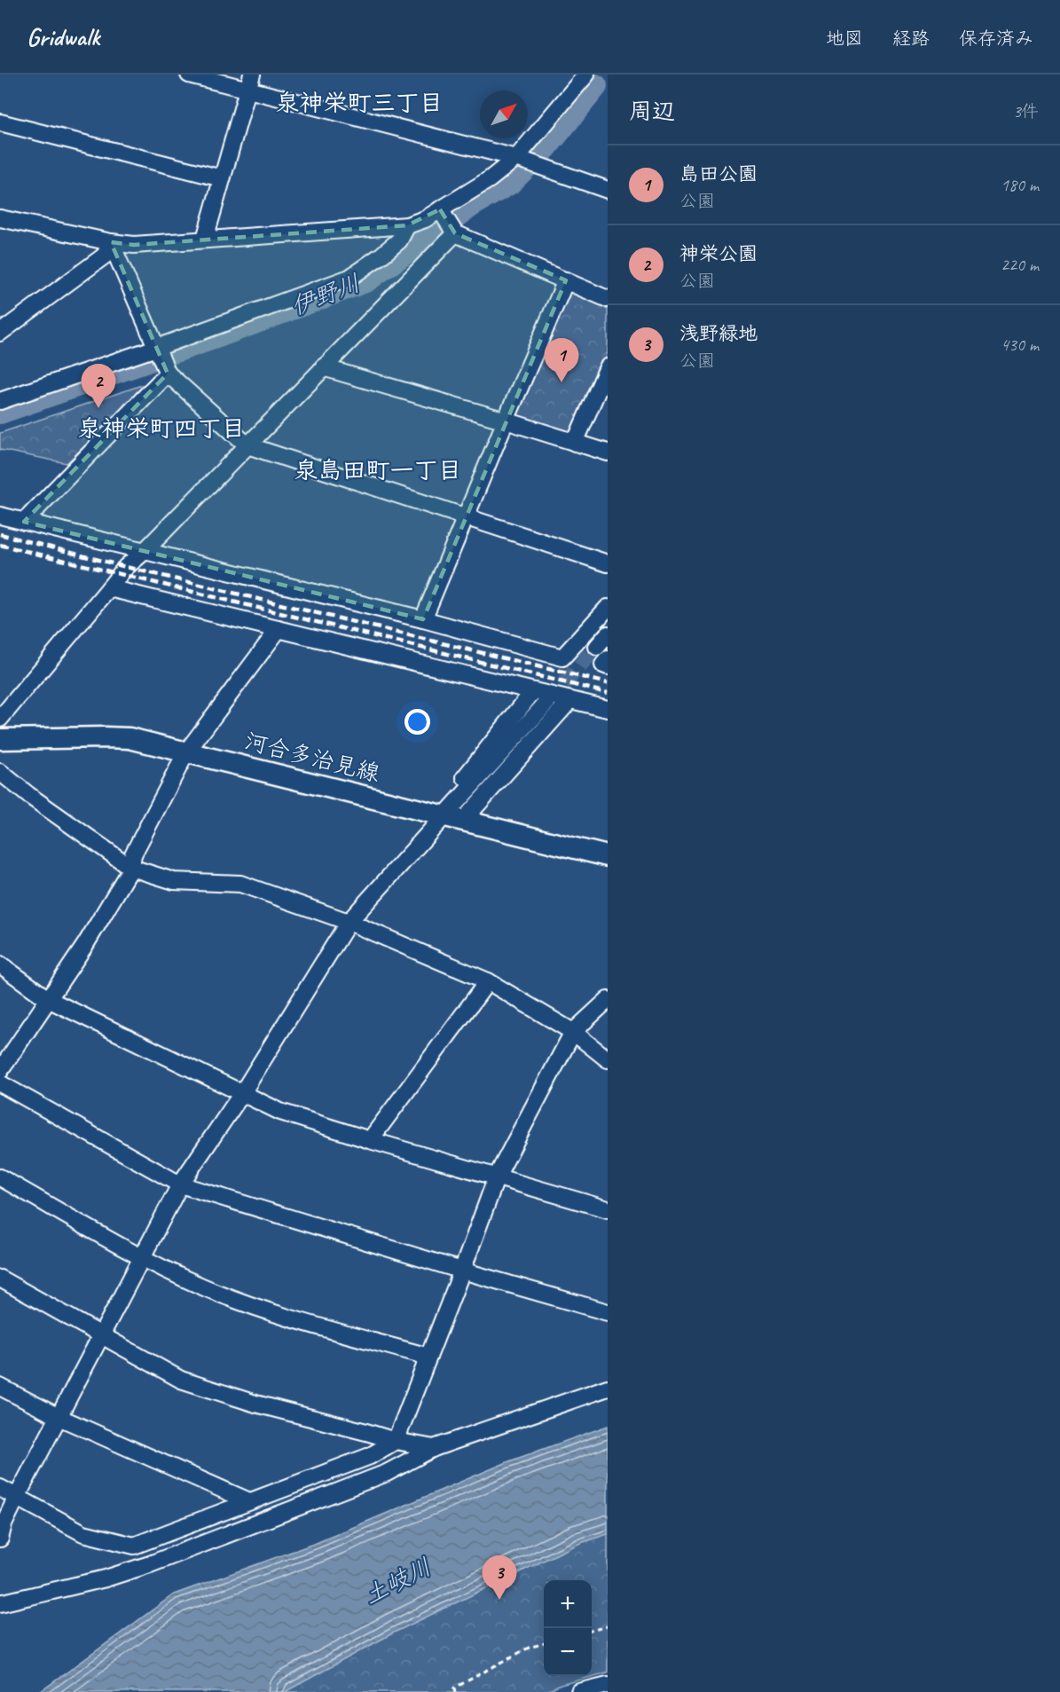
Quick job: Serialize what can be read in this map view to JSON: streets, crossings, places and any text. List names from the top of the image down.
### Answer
{
  "streets": {
    "main road": ["河合多治見線"]
  },
  "districts": ["泉神栄町三丁目", "泉神栄町四丁目", "泉島田町一丁目"],
  "water": ["伊野川", "土岐川"],
  "north": "top right",
  "page": {
    "header": "Gridwalk",
    "nav": ["地図", "経路", "保存済み"],
    "heading": ["周辺", "3件"],
    "list": [
      {
        "mark": "1",
        "name": "島田公園",
        "note": "公園",
        "value": "180 m"
      },
      {
        "mark": "2",
        "name": "神栄公園",
        "note": "公園",
        "value": "220 m"
      },
      {
        "mark": "3",
        "name": "浅野緑地",
        "note": "公園",
        "value": "430 m"
      }
    ],
    "pins": ["1", "2", "3"],
    "map_buttons": ["+", "−"]
  }
}
